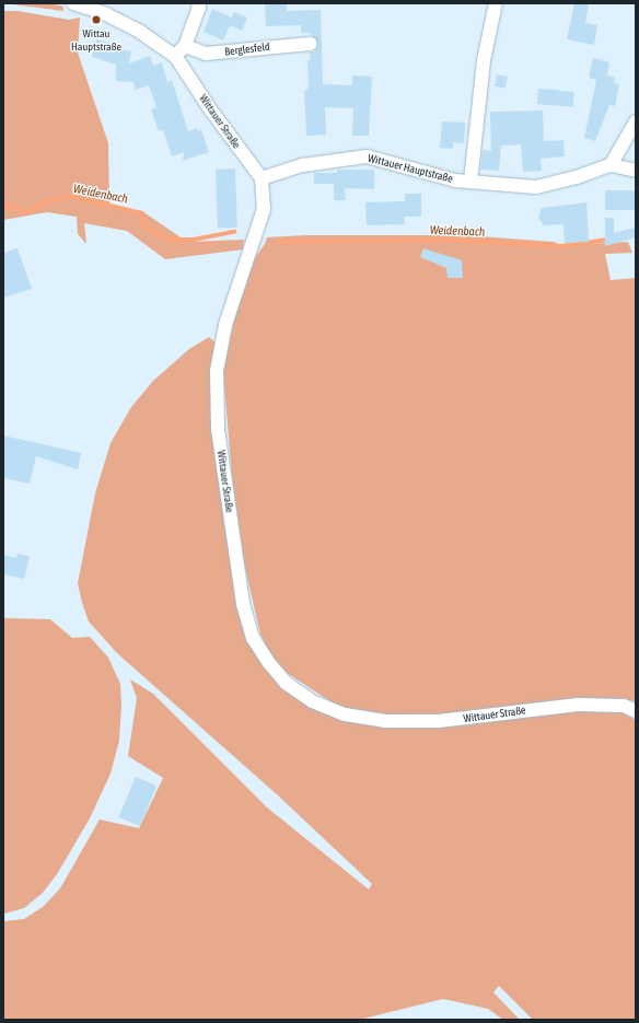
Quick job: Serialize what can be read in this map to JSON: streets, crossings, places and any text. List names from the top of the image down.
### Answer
{
  "streets": {
    "street": ["Berglesfeld", "Wittauer Straße", "Wittauer Hauptstraße"]
  },
  "crossings": [
    ["Berglesfeld", "Wittauer Straße"],
    ["Wittauer Straße", "Wittauer Hauptstraße"]
  ],
  "water": ["Weidenbach"],
  "places": ["Wittau Hauptstraße"]
}
